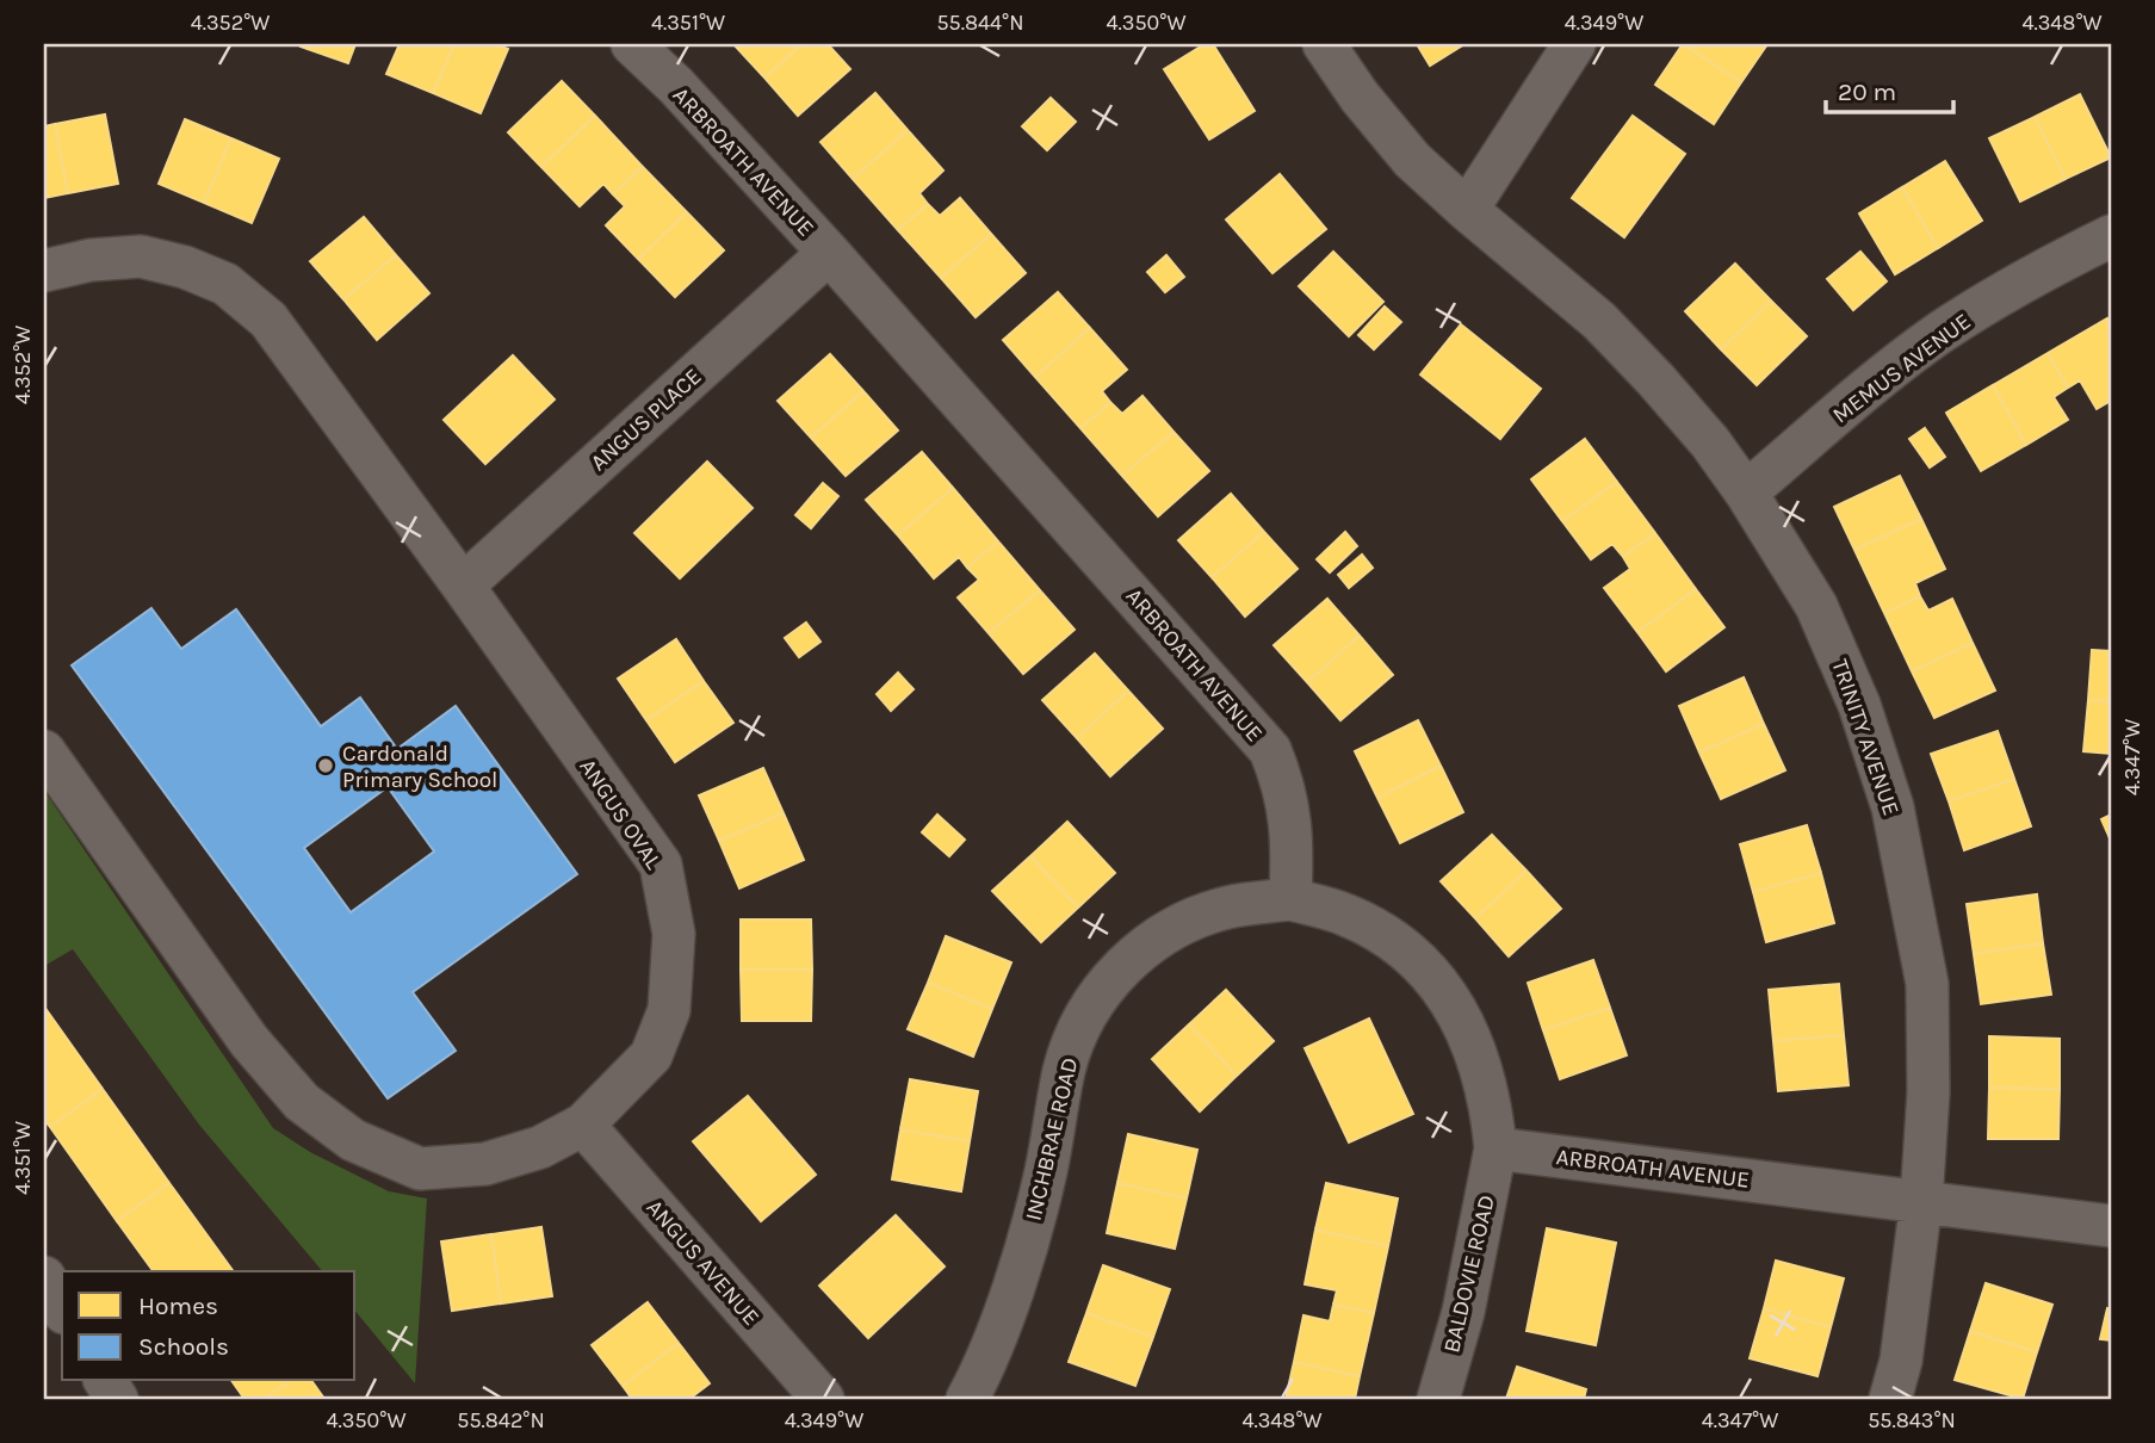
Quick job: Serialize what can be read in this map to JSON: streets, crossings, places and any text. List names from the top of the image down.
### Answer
{
  "streets": {
    "street": [
      "ARBROATH AVENUE",
      "MEMUS AVENUE",
      "ANGUS PLACE",
      "TRINITY AVENUE",
      "ANGUS OVAL",
      "INCHBRAE ROAD",
      "ANGUS AVENUE",
      "BALDOVIE ROAD"
    ]
  },
  "crossings": [
    ["ARBROATH AVENUE", "ANGUS PLACE"],
    ["ARBROATH AVENUE", "TRINITY AVENUE"],
    ["ARBROATH AVENUE", "INCHBRAE ROAD"],
    ["ARBROATH AVENUE", "BALDOVIE ROAD"],
    ["MEMUS AVENUE", "TRINITY AVENUE"],
    ["ANGUS PLACE", "ANGUS OVAL"],
    ["ANGUS OVAL", "ANGUS AVENUE"]
  ],
  "places": ["Cardonald Primary School"],
  "legend": ["Homes", "Schools"],
  "scale_bar": "20 m",
  "coordinates": [
    "4.352°W",
    "4.351°W",
    "55.844°N",
    "4.350°W",
    "4.349°W",
    "4.348°W",
    "4.347°W",
    "55.842°N",
    "55.843°N"
  ]
}
